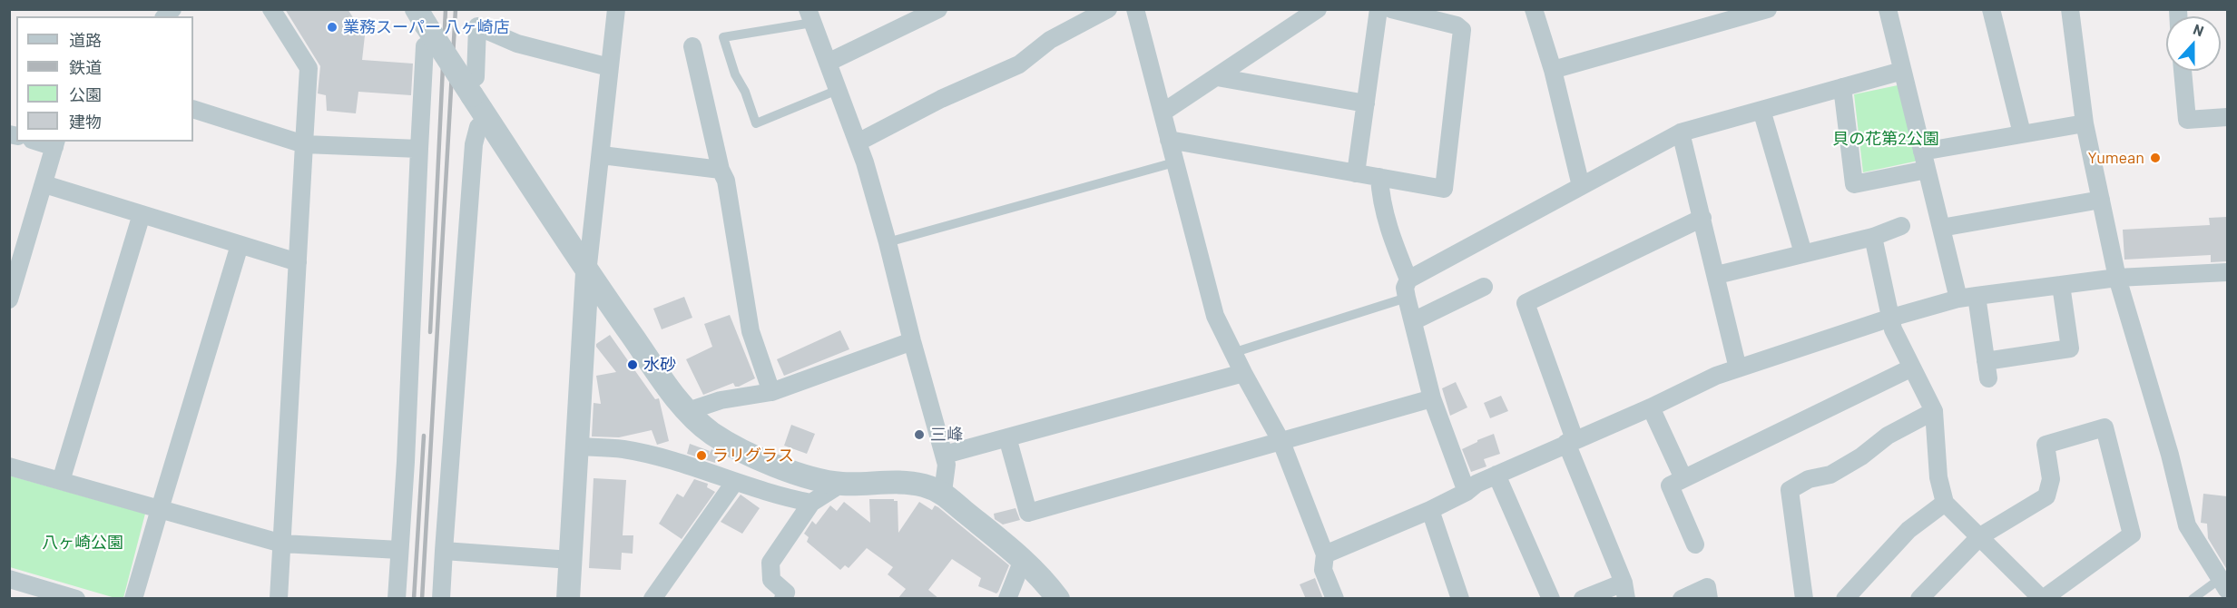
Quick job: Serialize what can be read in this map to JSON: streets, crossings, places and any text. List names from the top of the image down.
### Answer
{
  "parks": ["貝の花第2公園", "八ヶ崎公園"],
  "places": [
    "業務スーパー 八ヶ崎店",
    "Yumean",
    "水砂",
    "三峰",
    "ラリグラス"
  ],
  "legend": [
    "道路",
    "鉄道",
    "公園",
    "建物"
  ],
  "north": "top"
}
